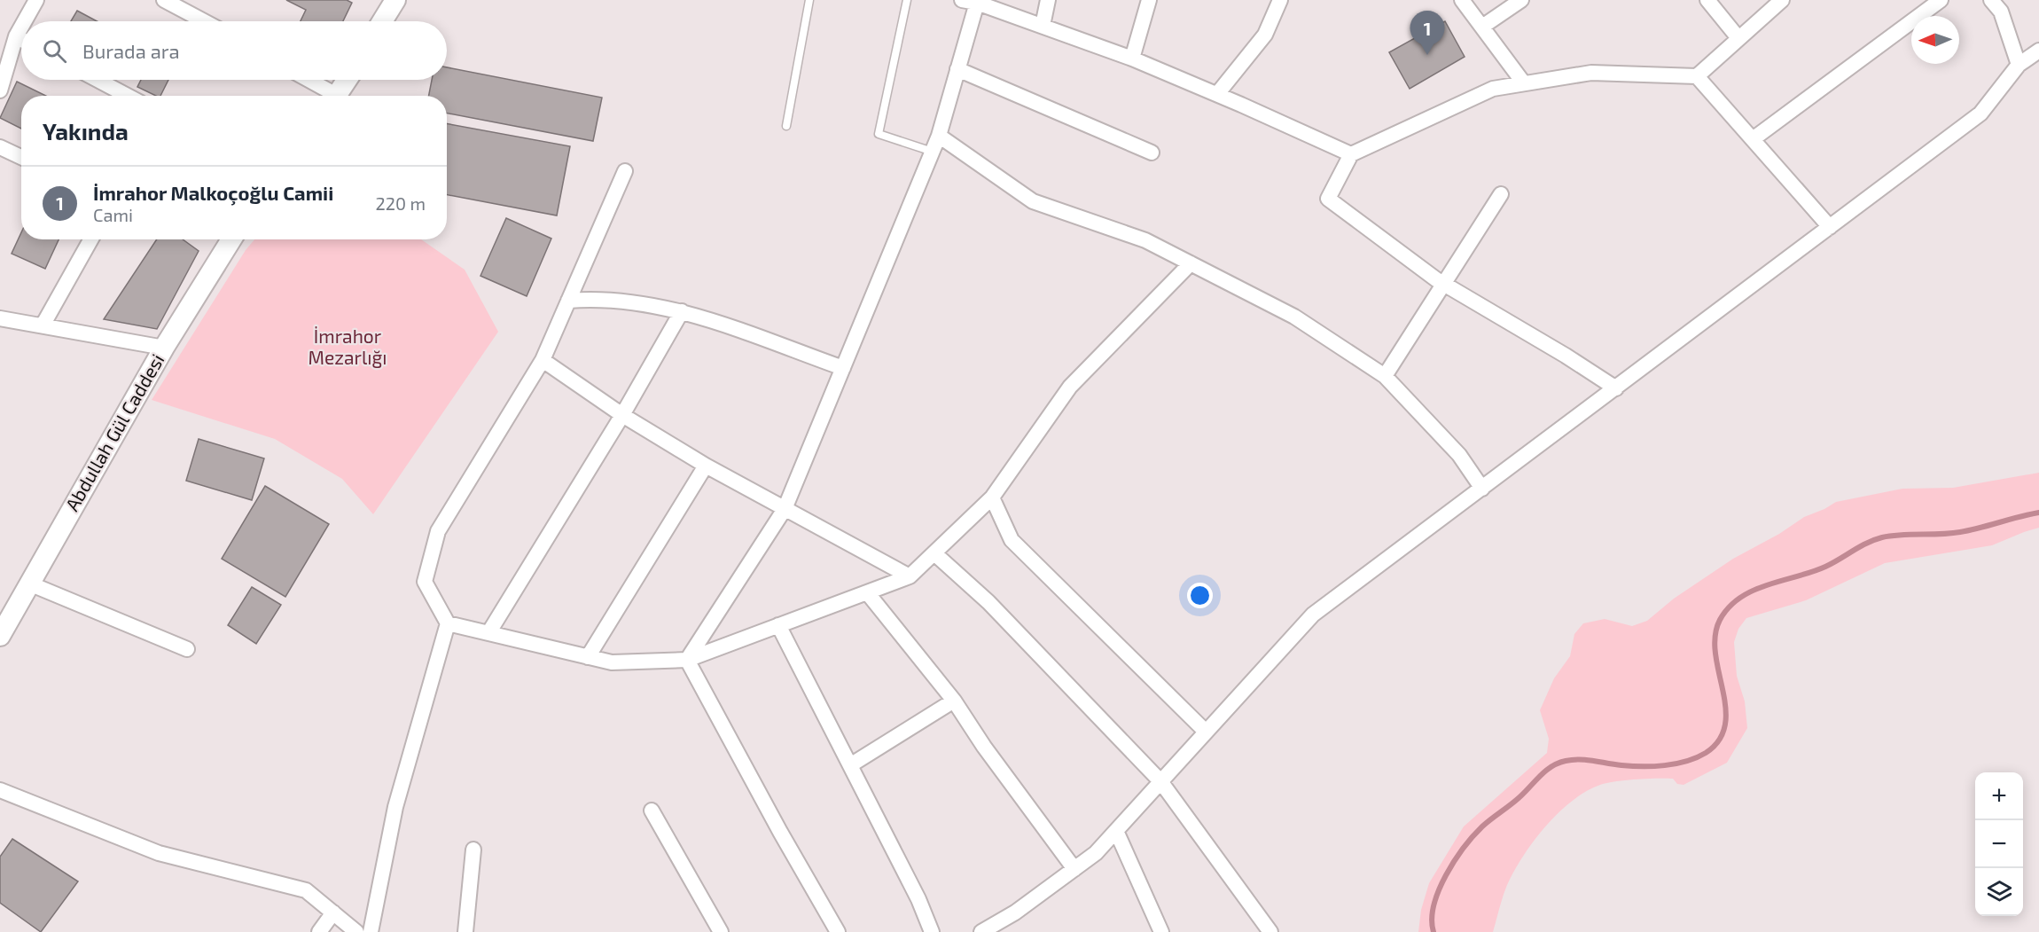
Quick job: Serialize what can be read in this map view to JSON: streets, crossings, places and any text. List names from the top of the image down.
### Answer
{
  "streets": {
    "street": ["Abdullah Gül Caddesi"]
  },
  "parks": ["İmrahor Mezarlığı"],
  "north": "left",
  "page": {
    "pins": "1",
    "search": "Burada ara",
    "heading": "Yakında",
    "list": [
      {
        "mark": "1",
        "name": "İmrahor Malkoçoğlu Camii",
        "note": "Cami",
        "value": "220 m"
      }
    ],
    "map_buttons": ["+", "−"]
  }
}
